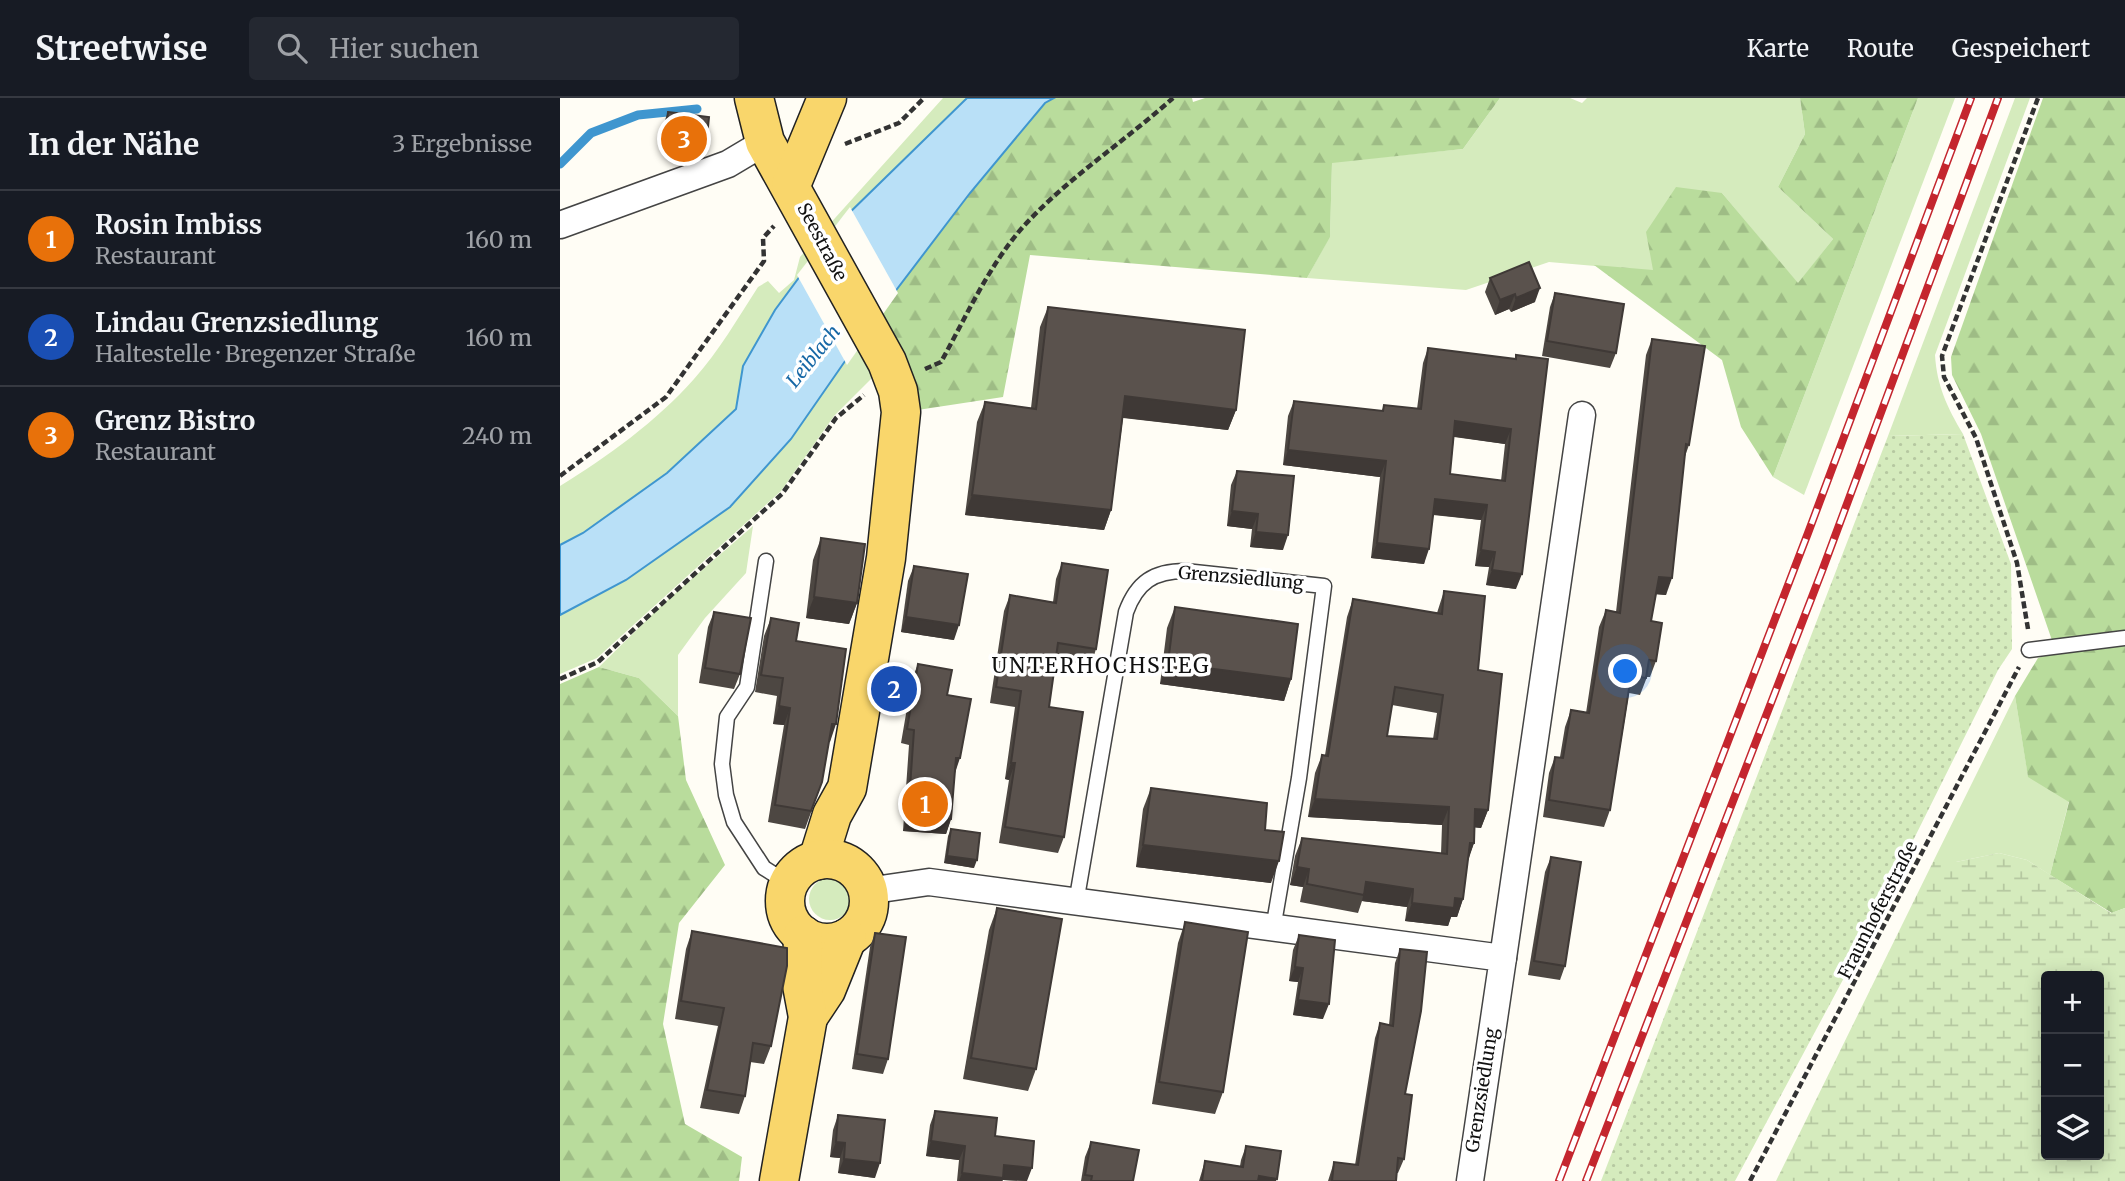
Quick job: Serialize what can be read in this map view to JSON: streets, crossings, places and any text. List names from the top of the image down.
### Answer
{
  "streets": {
    "main road": ["Seestraße"],
    "street": ["Grenzsiedlung"],
    "path": ["Fraunhoferstraße"]
  },
  "districts": ["UNTERHOCHSTEG"],
  "water": ["Leiblach"],
  "page": {
    "header": "Streetwise",
    "search": "Hier suchen",
    "nav": ["Karte", "Route", "Gespeichert"],
    "heading": ["In der Nähe", "3 Ergebnisse"],
    "pins": ["3", "2", "1"],
    "list": [
      {
        "mark": "1",
        "name": "Rosin Imbiss",
        "note": "Restaurant",
        "value": "160 m"
      },
      {
        "mark": "2",
        "name": "Lindau Grenzsiedlung",
        "note": "Haltestelle · Bregenzer Straße",
        "value": "160 m"
      },
      {
        "mark": "3",
        "name": "Grenz Bistro",
        "note": "Restaurant",
        "value": "240 m"
      }
    ],
    "map_buttons": ["+", "−"]
  }
}
